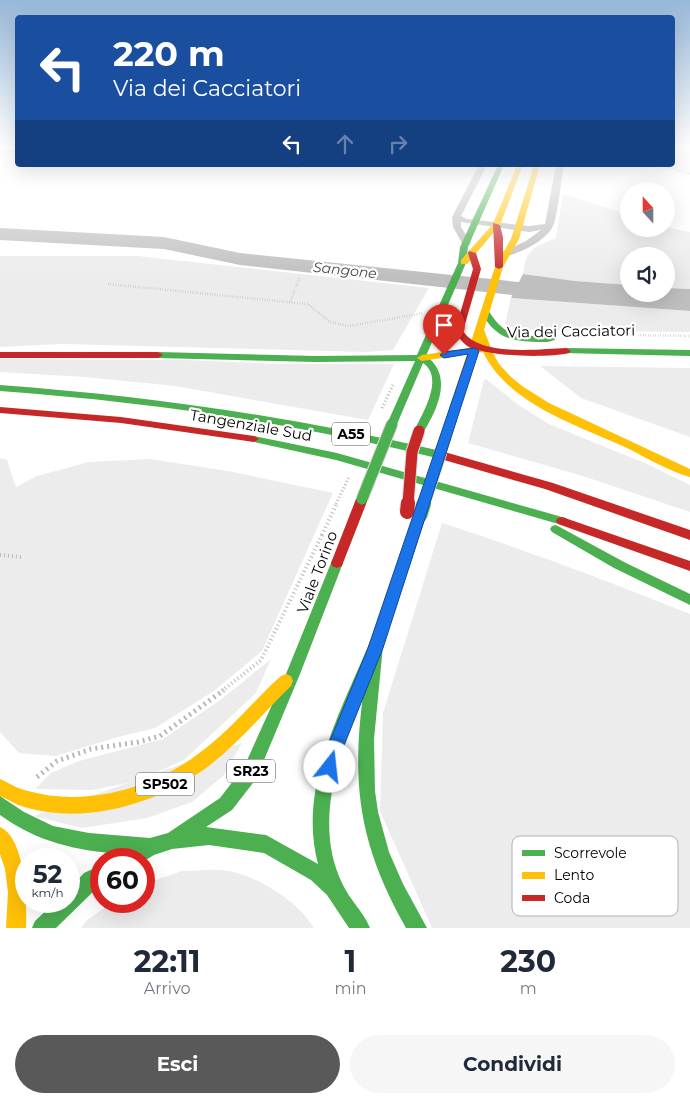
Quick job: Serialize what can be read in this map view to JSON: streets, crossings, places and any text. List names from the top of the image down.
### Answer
{
  "streets": {
    "main road": [
      "Via dei Cacciatori",
      "Tangenziale Sud",
      "A55",
      "Viale Torino",
      "SR23",
      "SP502"
    ]
  },
  "crossings": [
    ["Via dei Cacciatori", "Viale Torino"],
    ["Viale Torino", "SR23"],
    ["Viale Torino", "SP502"]
  ],
  "water": ["Sangone"],
  "legend": ["Scorrevole", "Lento", "Coda"],
  "north": "top",
  "page": {
    "turn": ["220 m", "Via dei Cacciatori"],
    "speed": "52 km/h",
    "limit": "60",
    "eta": [
      "22:11",
      "Arrivo",
      "1",
      "min",
      "230",
      "m"
    ],
    "buttons": ["Esci", "Condividi"]
  }
}
